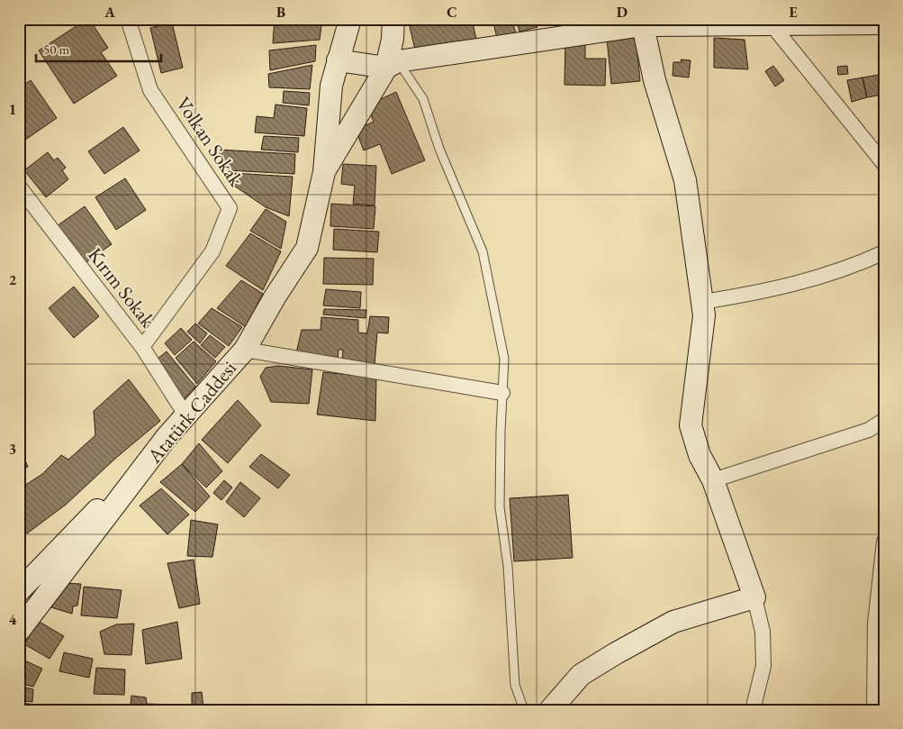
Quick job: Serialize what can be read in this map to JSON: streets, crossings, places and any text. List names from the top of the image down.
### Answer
{
  "streets": {
    "street": ["Volkan Sokak", "Kırım Sokak", "Atatürk Caddesi"]
  },
  "crossings": [
    ["Volkan Sokak", "Kırım Sokak"],
    ["Kırım Sokak", "Atatürk Caddesi"]
  ],
  "scale_bar": "50 m",
  "grid": {
    "columns": [
      "A",
      "B",
      "C",
      "D",
      "E"
    ],
    "rows": [
      "1",
      "2",
      "3",
      "4"
    ]
  }
}
